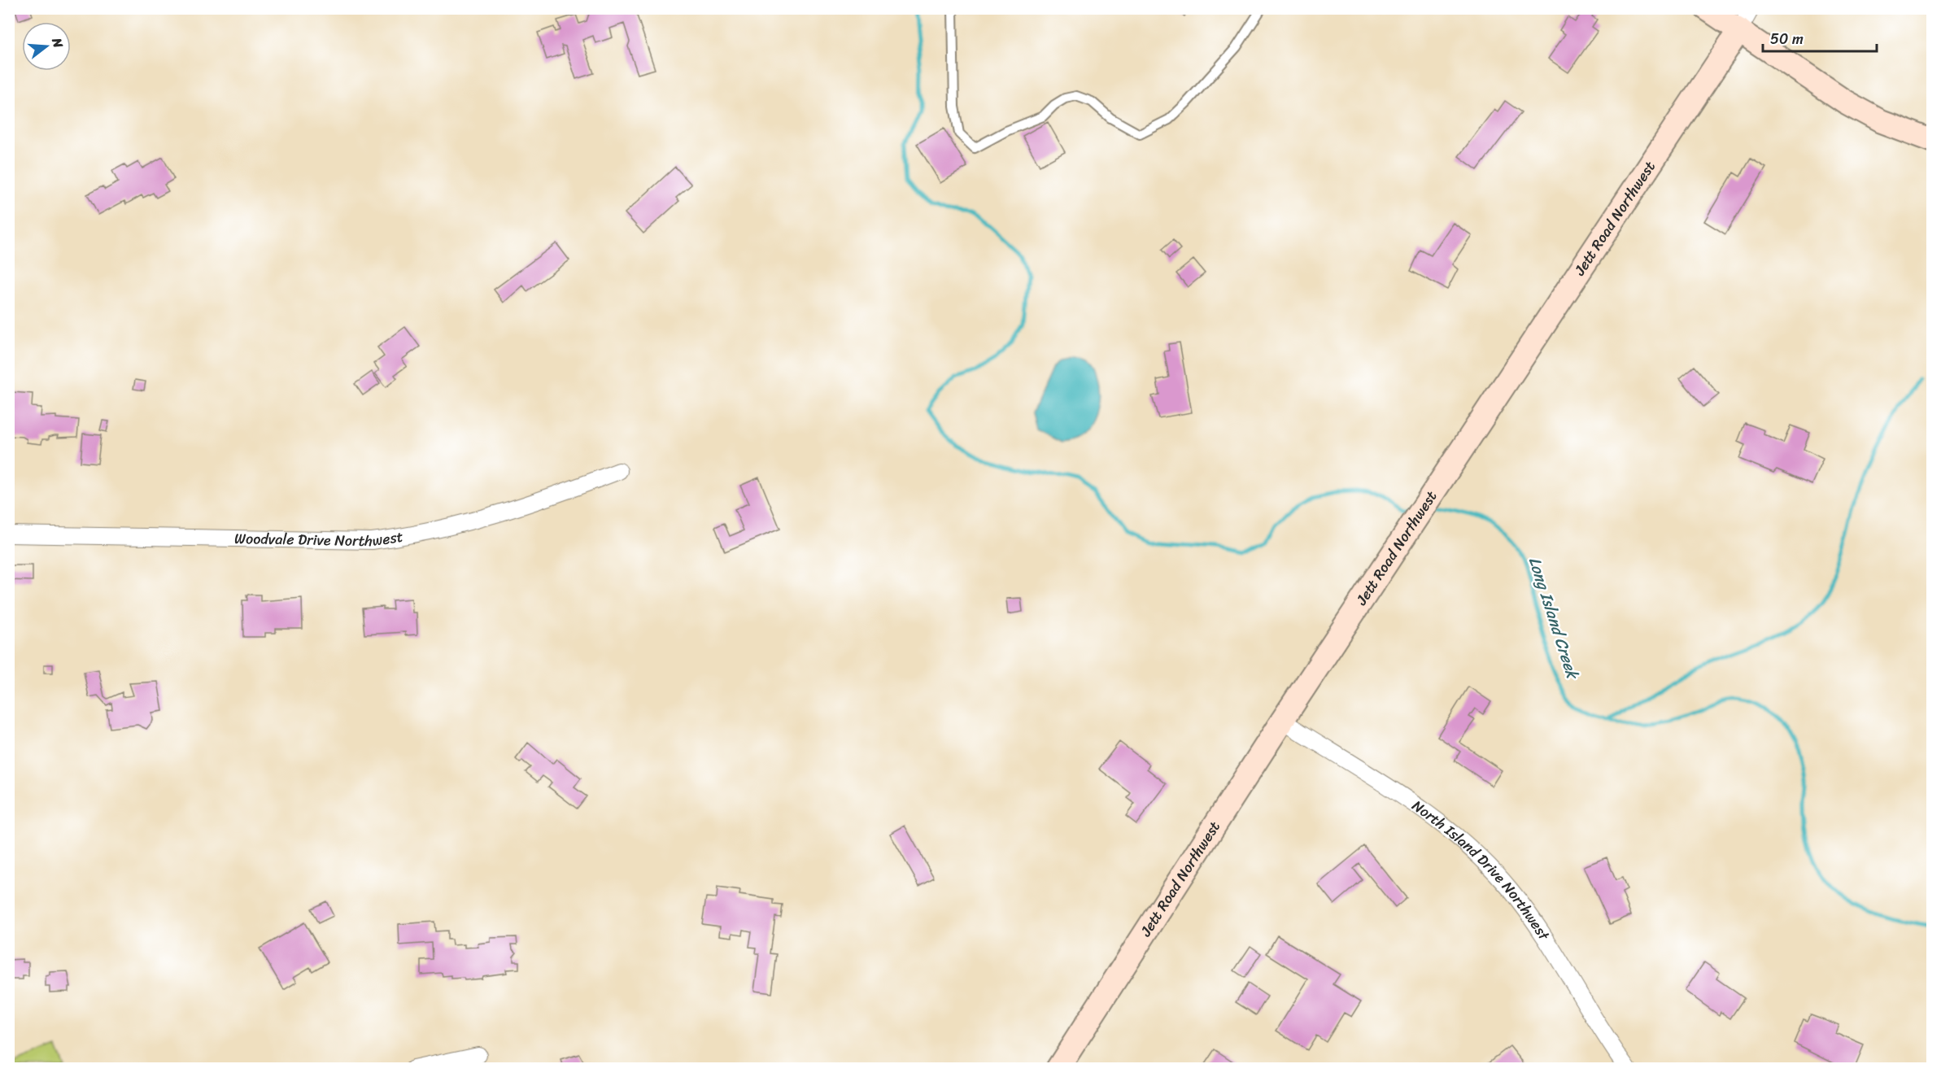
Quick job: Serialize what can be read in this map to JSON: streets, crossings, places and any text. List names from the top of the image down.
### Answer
{
  "streets": {
    "street": ["Jett Road Northwest", "Woodvale Drive Northwest", "North Island Drive Northwest"]
  },
  "crossings": [
    ["Jett Road Northwest", "North Island Drive Northwest"]
  ],
  "water": ["Long Island Creek"],
  "scale_bar": "50 m",
  "north": "right"
}
